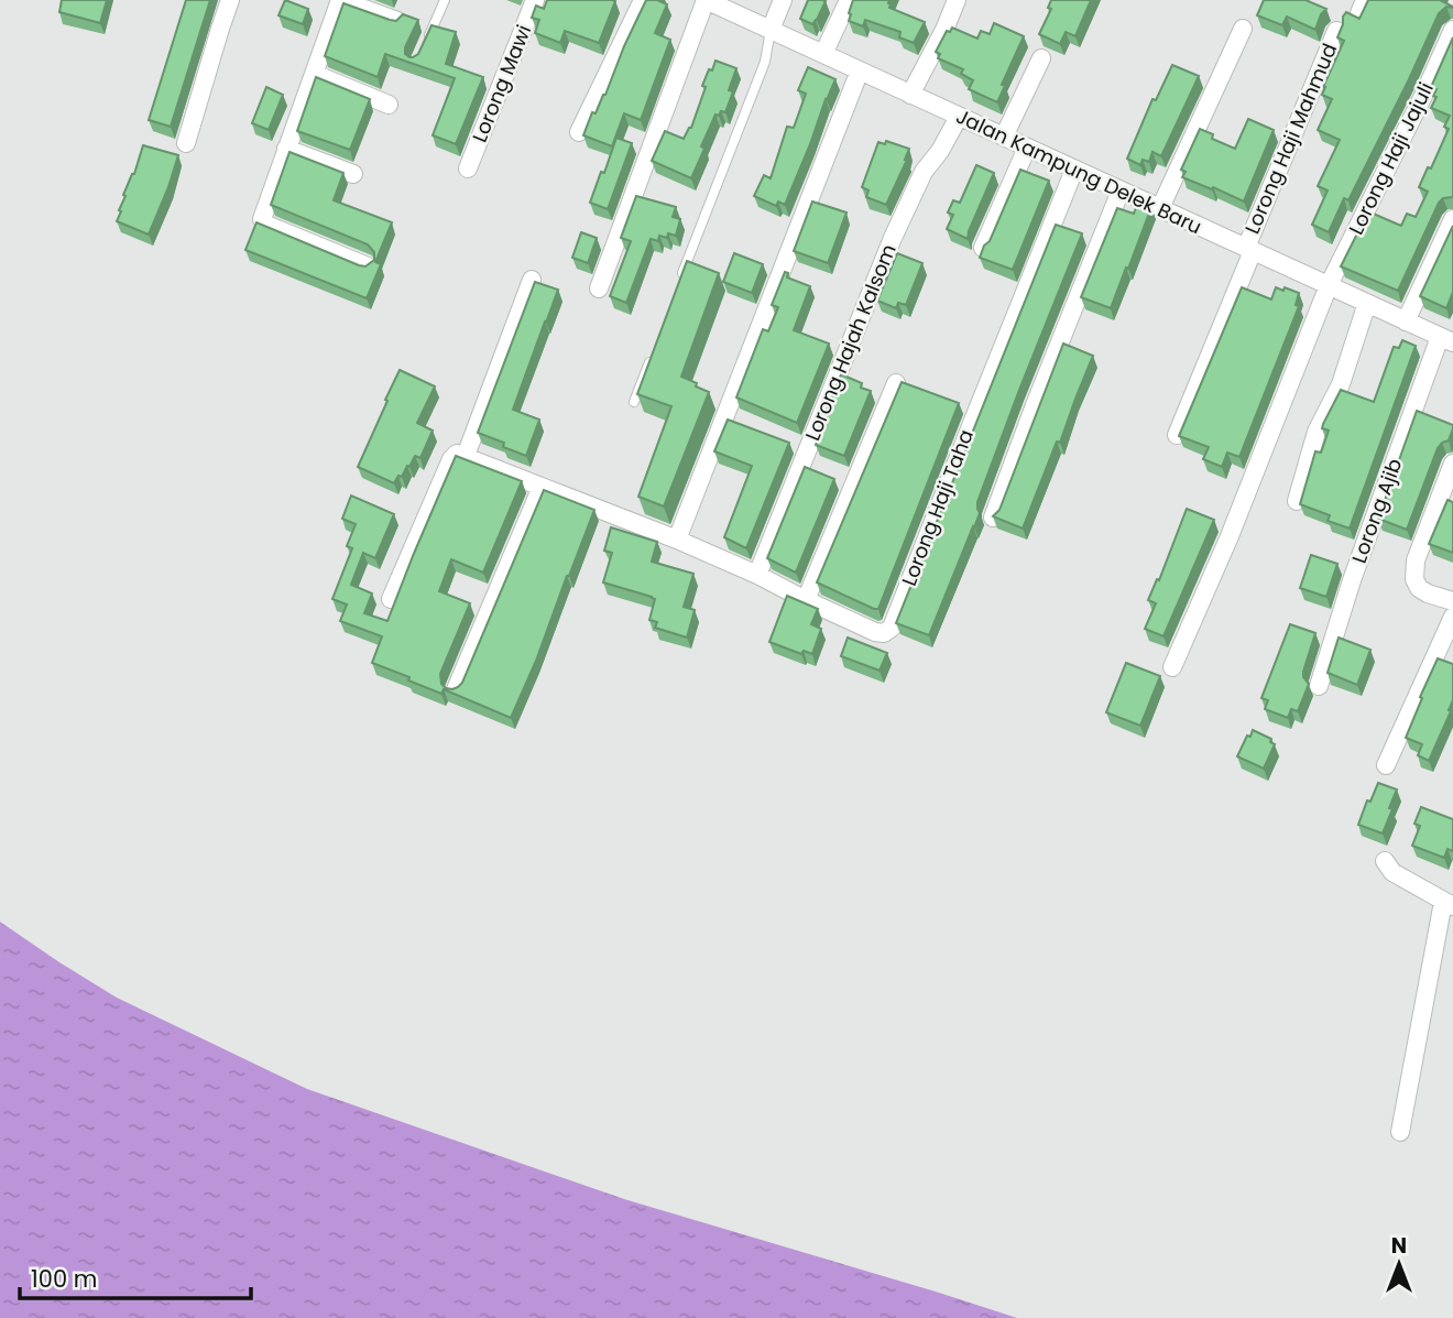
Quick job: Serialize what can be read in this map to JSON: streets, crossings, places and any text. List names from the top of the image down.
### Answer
{
  "streets": {
    "street": [
      "Lorong Mawi",
      "Lorong Haji Mahmud",
      "Lorong Haji Jajuli",
      "Jalan Kampung Delek Baru",
      "Lorong Hajah Kalsom",
      "Lorong Haji Taha",
      "Lorong Ajib"
    ]
  },
  "crossings": [
    ["Lorong Haji Mahmud", "Jalan Kampung Delek Baru"],
    ["Lorong Haji Jajuli", "Jalan Kampung Delek Baru"],
    ["Jalan Kampung Delek Baru", "Lorong Hajah Kalsom"],
    ["Jalan Kampung Delek Baru", "Lorong Haji Taha"],
    ["Jalan Kampung Delek Baru", "Lorong Ajib"],
    ["Lorong Hajah Kalsom", "Lorong Haji Taha"]
  ],
  "scale_bar": "100 m",
  "north": "top"
}
